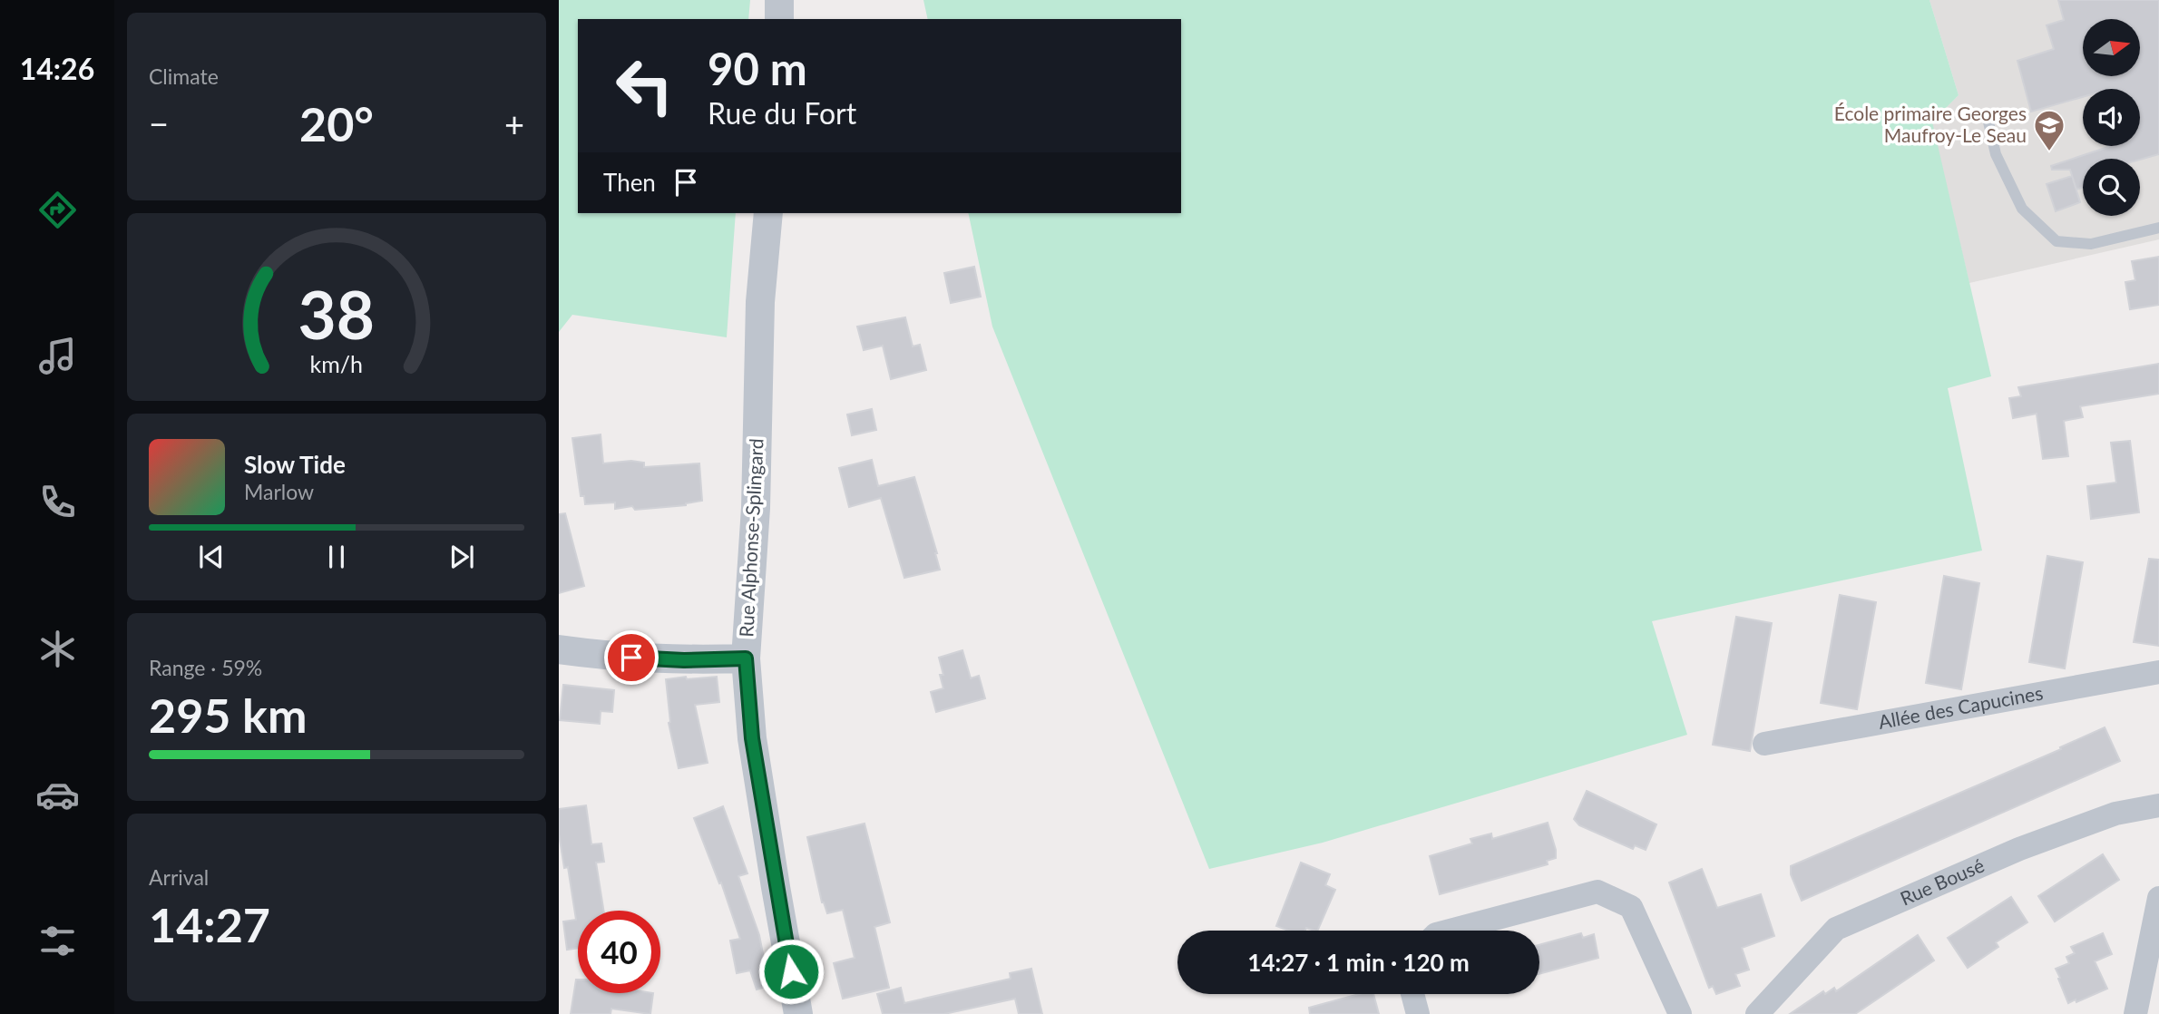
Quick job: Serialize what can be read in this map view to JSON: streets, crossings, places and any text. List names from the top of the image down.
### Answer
{
  "streets": {
    "street": ["Rue Alphonse-Splingard", "Allée des Capucines", "Rue Bousé"]
  },
  "places": {
    "school or university": ["École primaire Georges Maufroy-Le Seau"]
  },
  "north": "right",
  "page": {
    "tabs": "14:26",
    "tile": [
      "Climate",
      ["Range · 59%", "295 km"],
      ["Arrival", "14:27"]
    ],
    "turn": ["90 m", "Rue du Fort"],
    "heat": ["−", "20°", "+"],
    "then": "Then",
    "song": ["Slow Tide", "Marlow"],
    "limit": "40",
    "trip": "14:27 · 1 min · 120 m",
    "gauge": ["38", "km/h"]
  }
}
